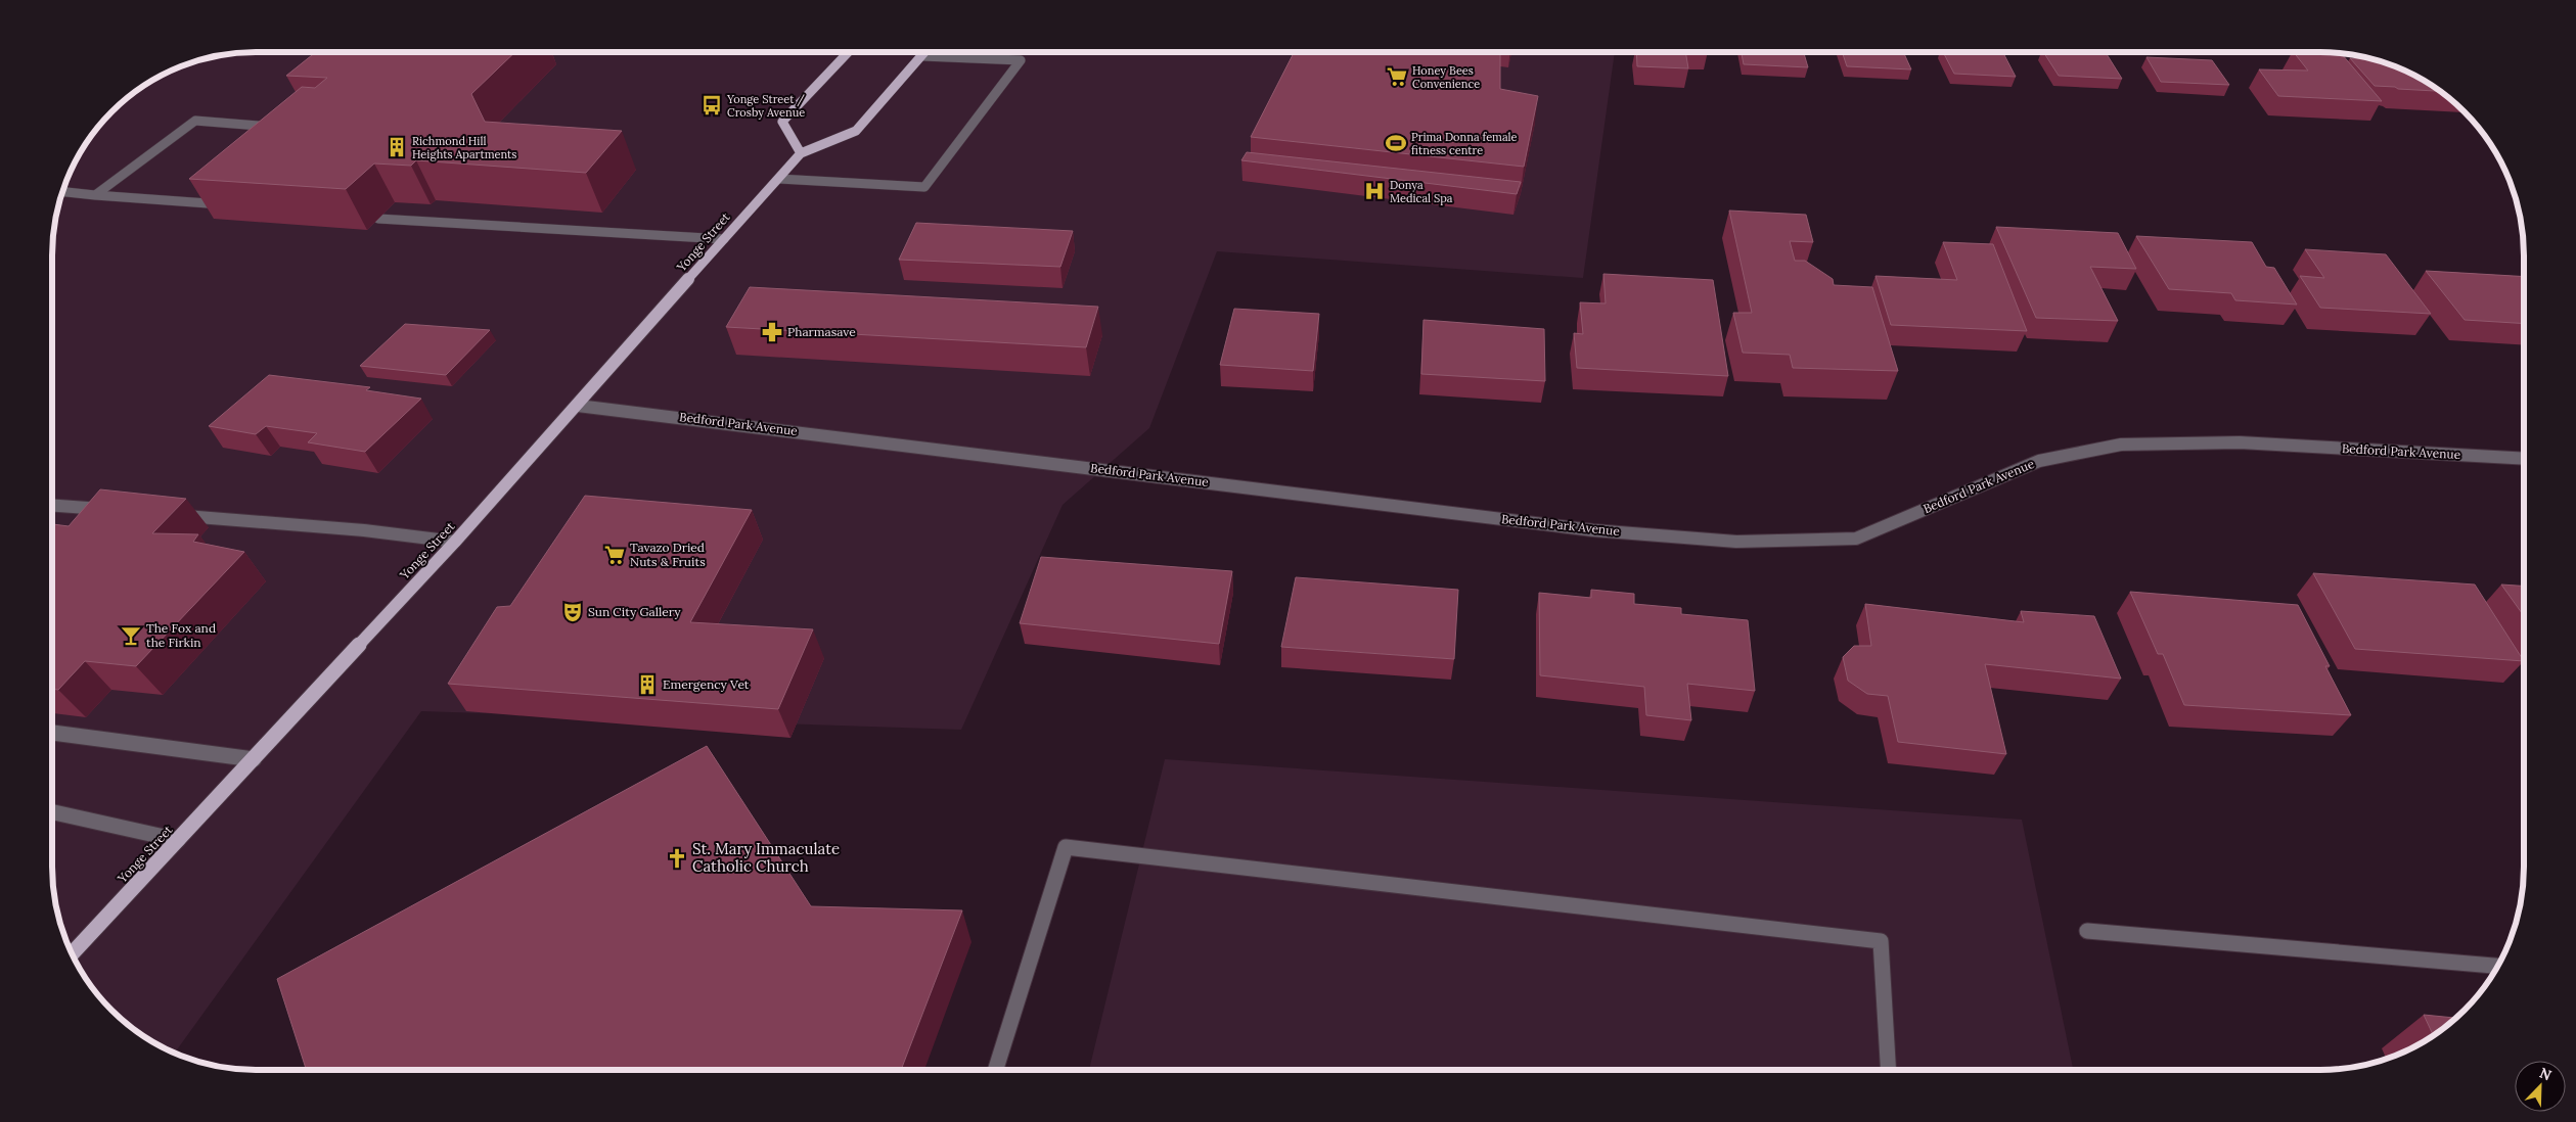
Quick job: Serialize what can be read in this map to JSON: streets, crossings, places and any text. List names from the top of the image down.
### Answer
{
  "streets": {
    "main road": ["Yonge Street"],
    "street": ["Bedford Park Avenue"]
  },
  "crossings": [
    ["Yonge Street", "Bedford Park Avenue"]
  ],
  "places": {
    "supermarket": ["Honey Bees Convenience", "Tavazo Dried Nuts & Fruits"],
    "bus stop": ["Yonge Street / Crosby Avenue"],
    "sports": ["Prima Donna female fitness centre"],
    "building": ["Richmond Hill Heights Apartments", "Emergency Vet"],
    "hospital": ["Donya Medical Spa"],
    "pharmacy": ["Pharmasave"],
    "theatre": ["Sun City Gallery"],
    "bar": ["The Fox and the Firkin"],
    "church": ["St. Mary Immaculate Catholic Church"]
  },
  "north": "top right"
}
